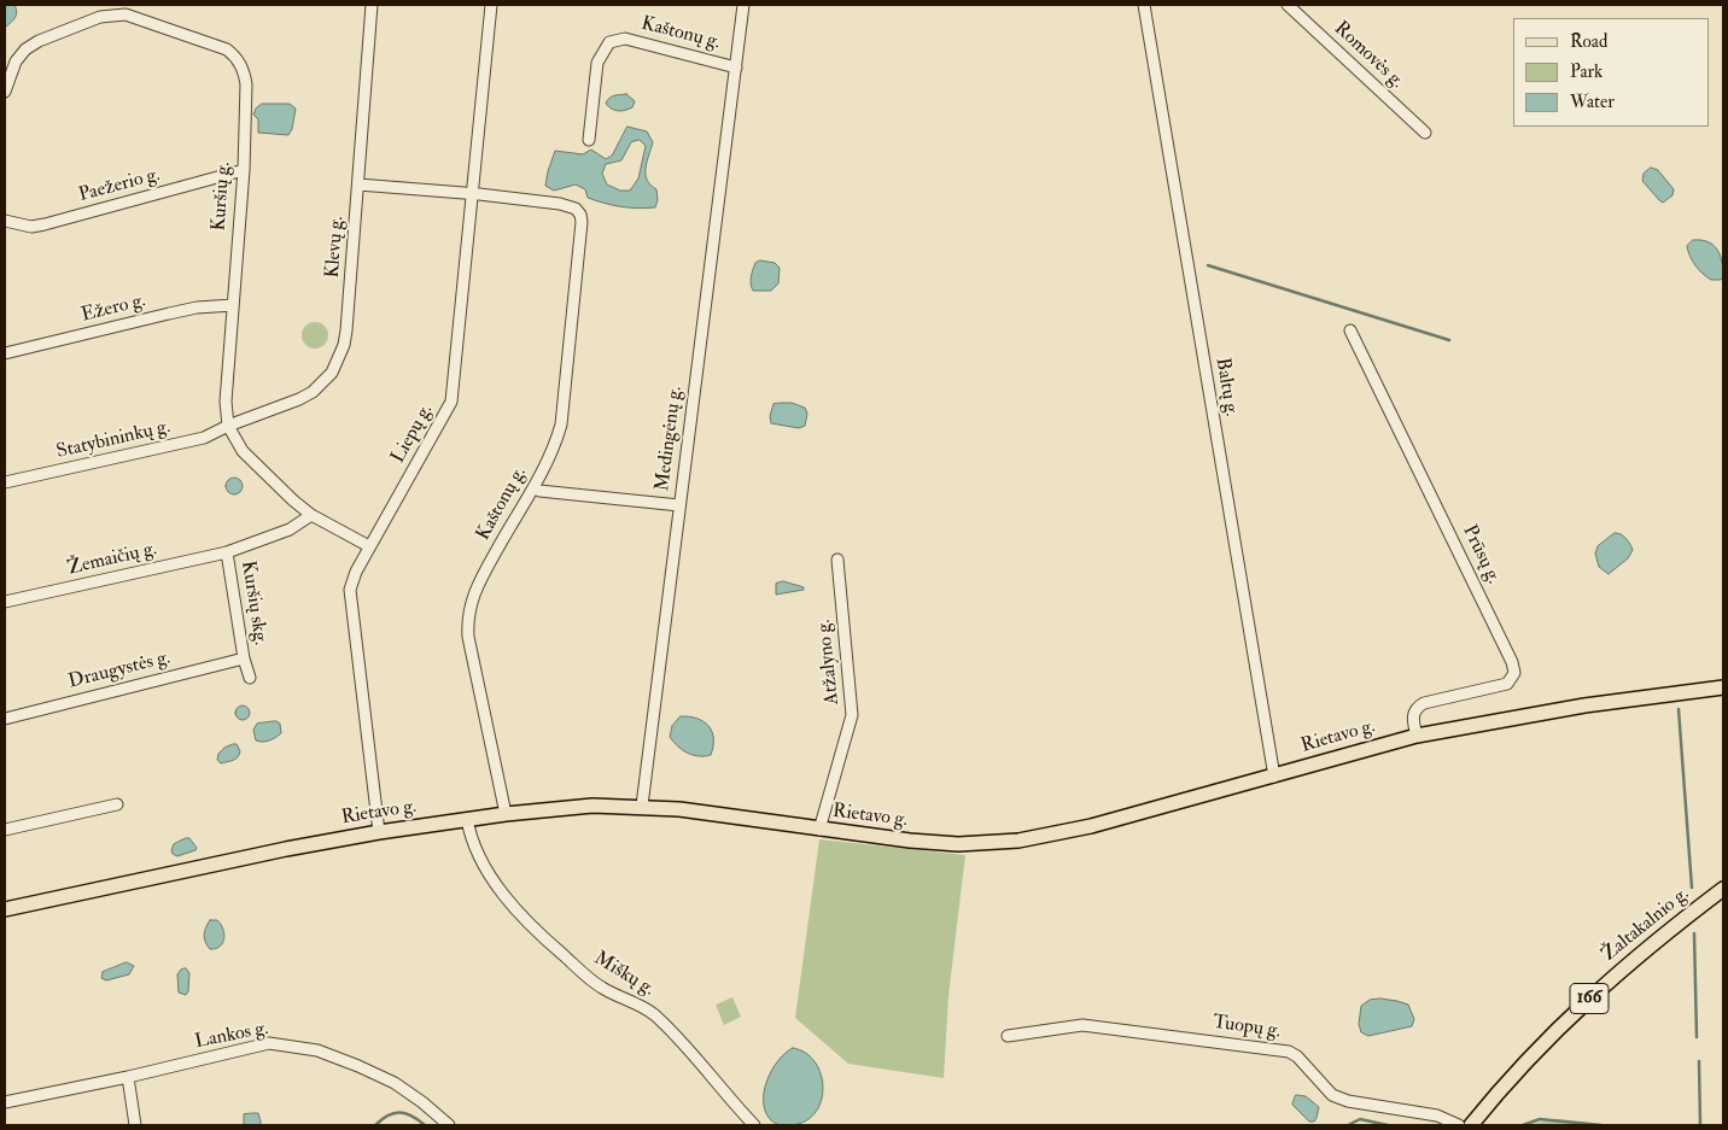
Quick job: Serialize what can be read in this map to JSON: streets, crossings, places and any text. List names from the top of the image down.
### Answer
{
  "streets": {
    "main road": ["Rietavo g.", "Žaltakalnio g.", "166"],
    "street": [
      "Kaštonų g.",
      "Romovės g.",
      "Paežerio g.",
      "Kuršių g.",
      "Klevų g.",
      "Ežero g.",
      "Baltų g.",
      "Liepų g.",
      "Medingėnų g.",
      "Statybininkų g.",
      "Prūsų g.",
      "Žemaičių g.",
      "Kuršių skg.",
      "Atžalyno g.",
      "Draugystės g.",
      "Miškų g.",
      "Tuopų g.",
      "Lankos g."
    ]
  },
  "crossings": [
    ["Kaštonų g.", "Liepų g."],
    ["Kaštonų g.", "Medingėnų g."],
    ["Kaštonų g.", "Rietavo g."],
    ["Paežerio g.", "Kuršių g."],
    ["Kuršių g.", "Klevų g."],
    ["Kuršių g.", "Ežero g."],
    ["Kuršių g.", "Liepų g."],
    ["Kuršių g.", "Statybininkų g."],
    ["Kuršių g.", "Kuršių skg."],
    ["Klevų g.", "Statybininkų g."],
    ["Baltų g.", "Rietavo g."],
    ["Liepų g.", "Rietavo g."],
    ["Medingėnų g.", "Rietavo g."],
    ["Prūsų g.", "Rietavo g."],
    ["Žemaičių g.", "Kuršių skg."],
    ["Kuršių skg.", "Draugystės g."],
    ["Atžalyno g.", "Rietavo g."],
    ["Rietavo g.", "Miškų g."]
  ],
  "legend": ["Road", "Park", "Water"]
}
